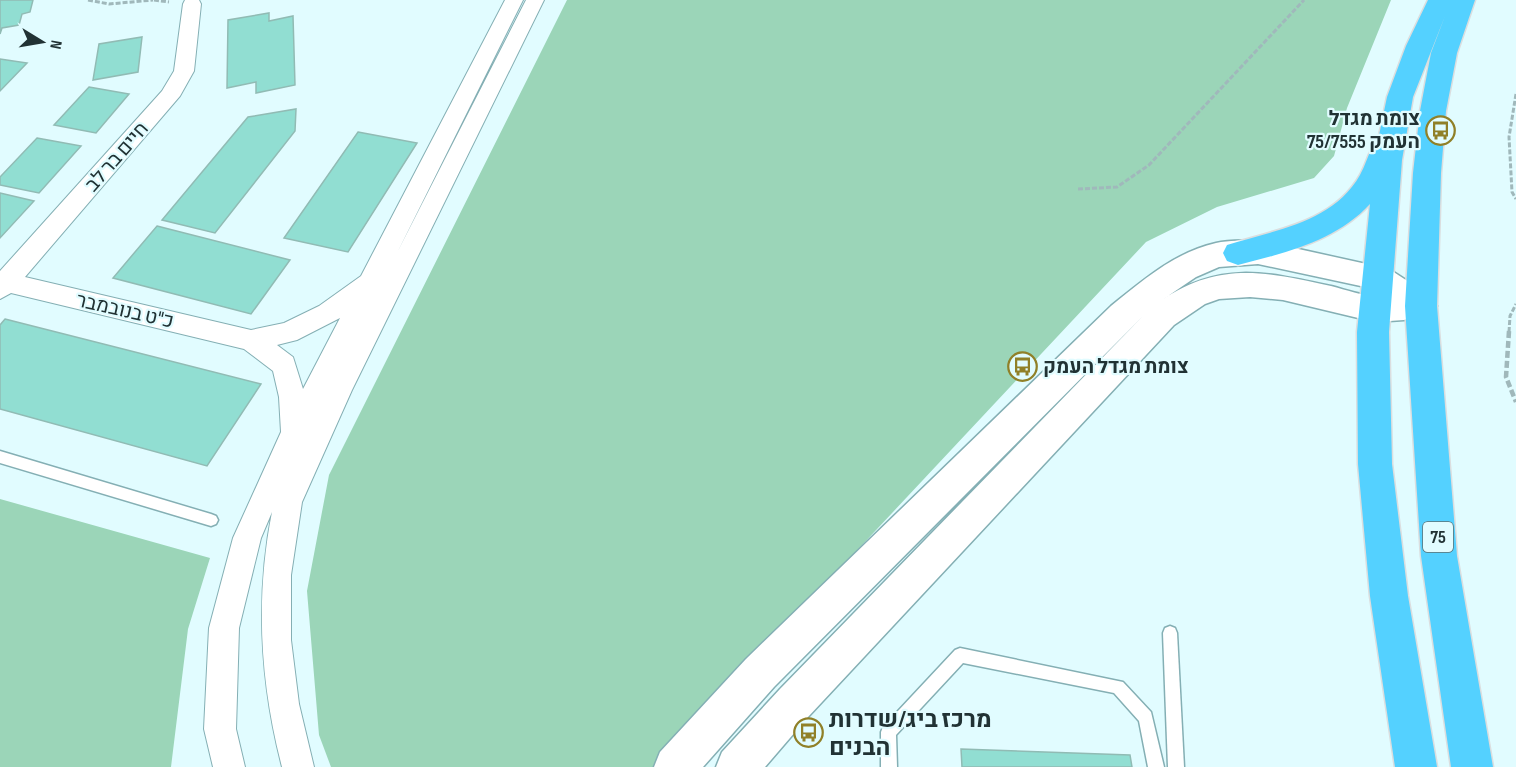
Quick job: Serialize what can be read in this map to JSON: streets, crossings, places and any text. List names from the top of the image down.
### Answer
{
  "streets": {
    "highway": ["75"],
    "street": ["חיים בר לב", "כ\"ט בנובמבר"]
  },
  "crossings": [
    ["חיים בר לב", "כ\"ט בנובמבר"]
  ],
  "places": {
    "bus stop": ["צומת מגדל העמק 75/7555", "צומת מגדל העמק", "מרכז ביג/שדרות הבנים"]
  },
  "north": "right"
}
